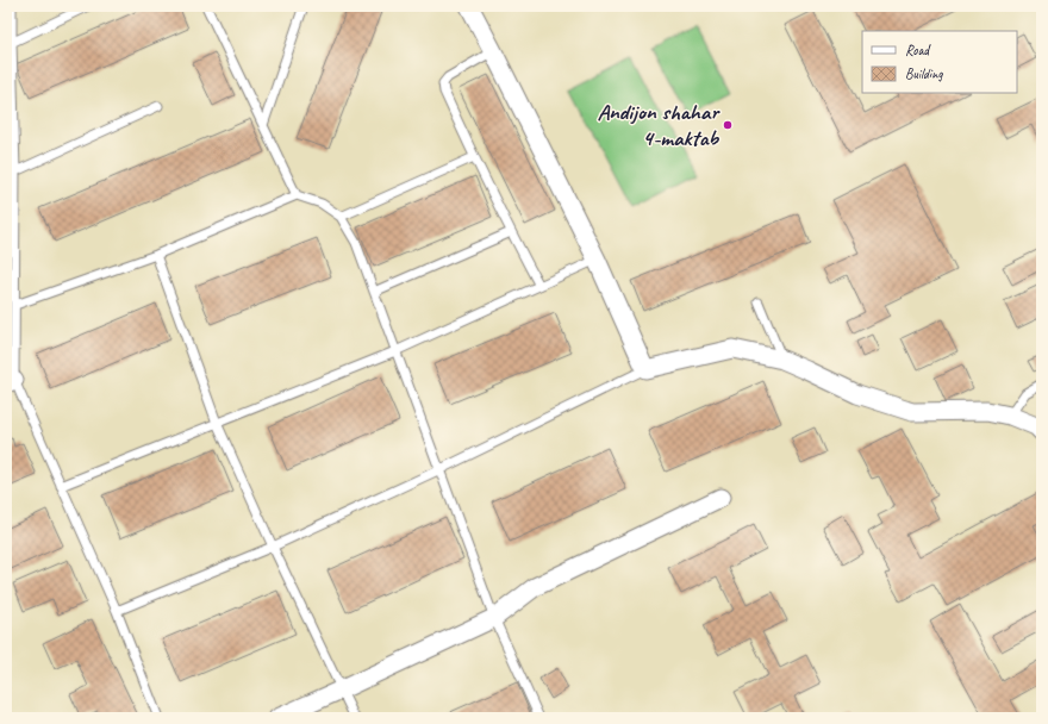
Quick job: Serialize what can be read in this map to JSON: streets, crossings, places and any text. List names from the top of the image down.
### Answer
{
  "places": ["Andijon shahar 4-maktab"],
  "legend": ["Road", "Building"]
}
